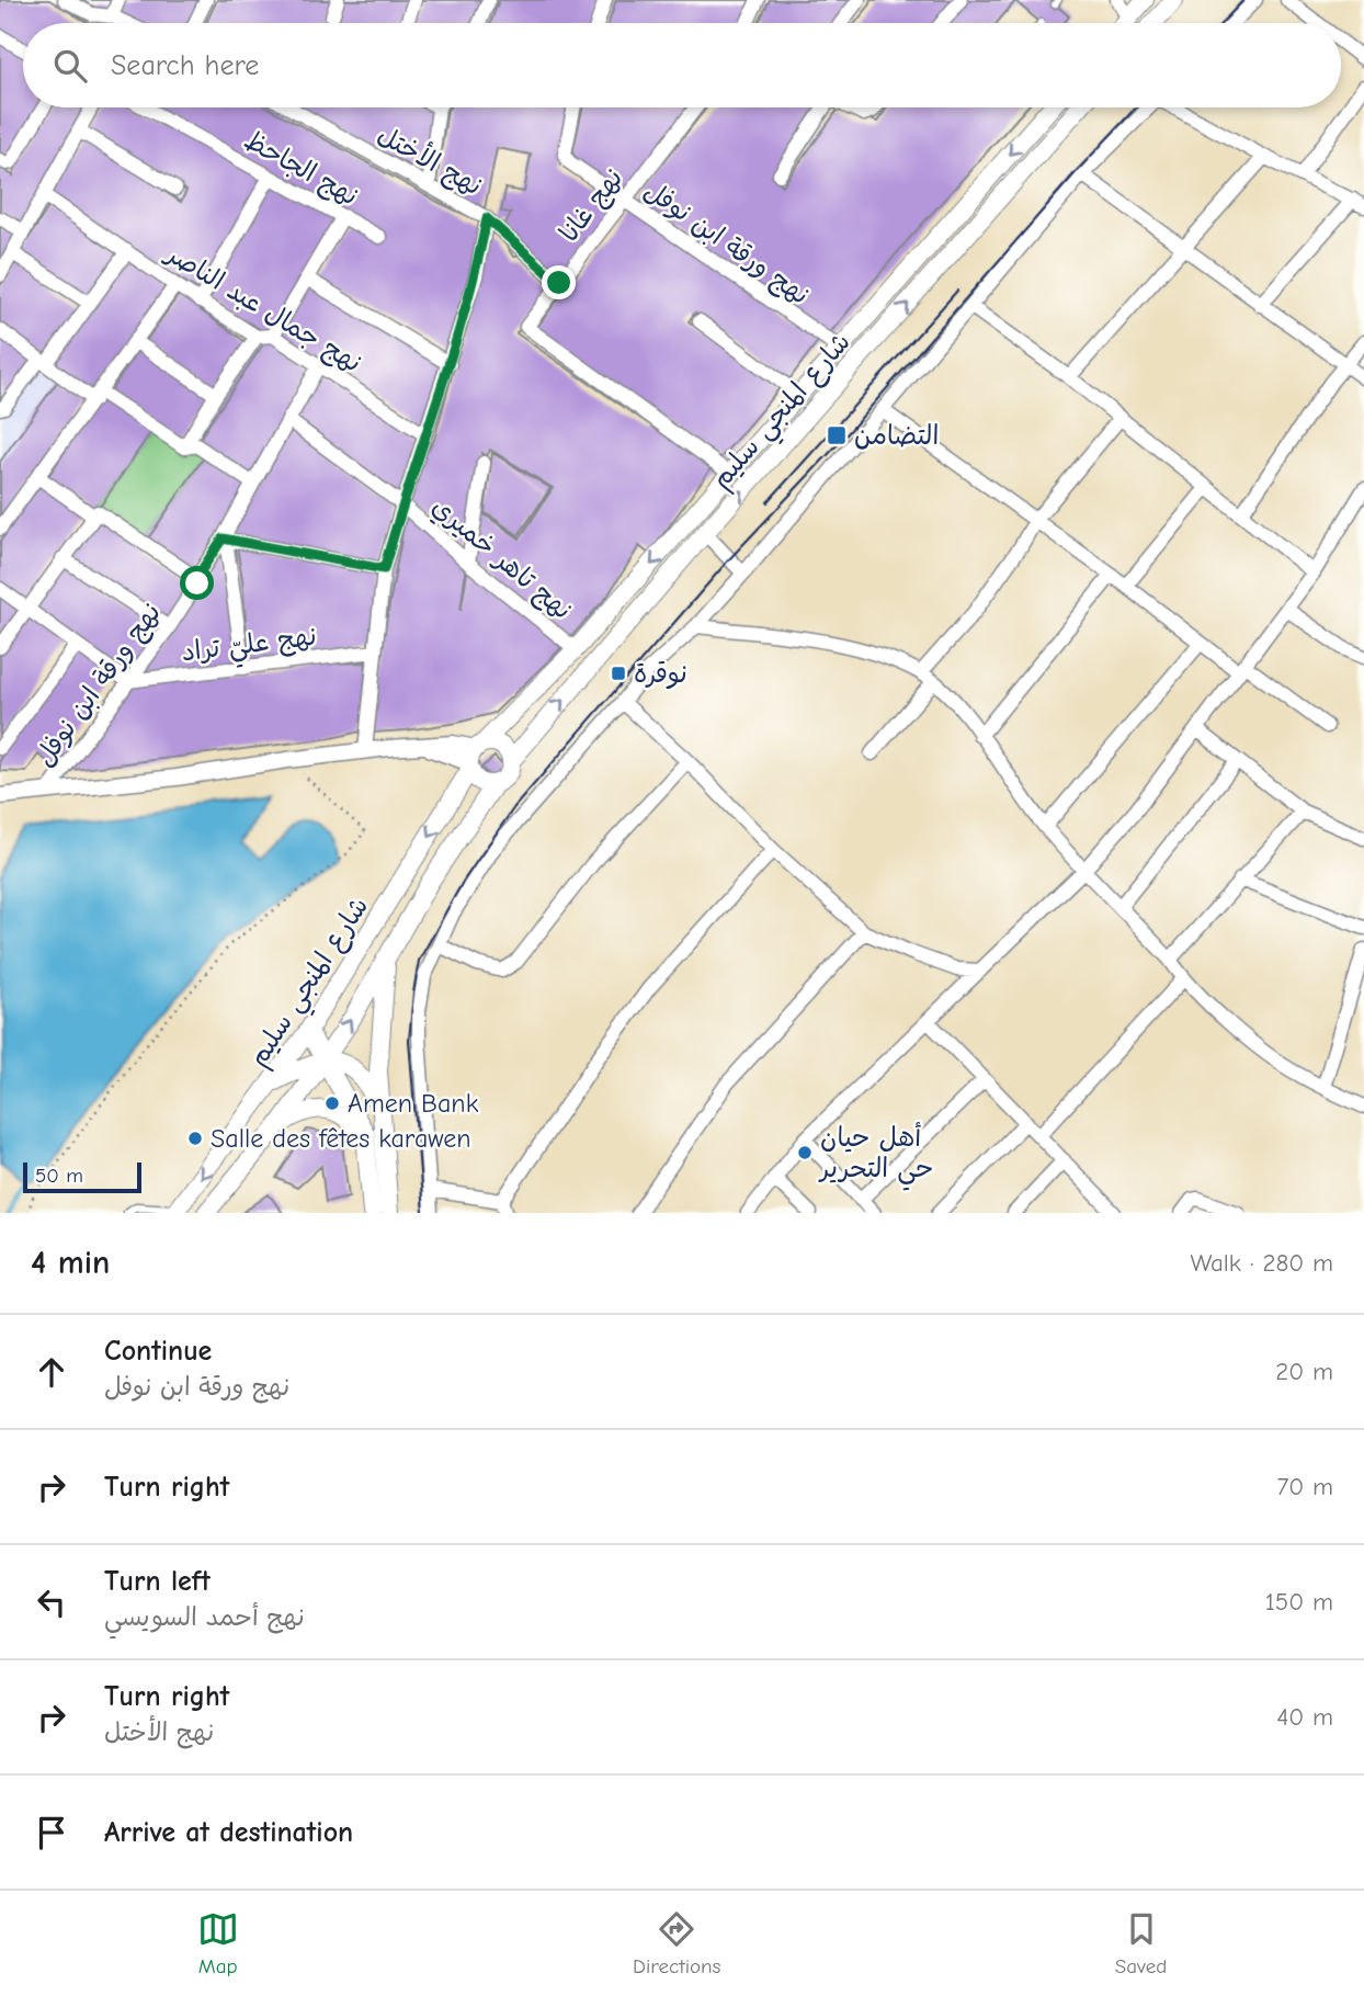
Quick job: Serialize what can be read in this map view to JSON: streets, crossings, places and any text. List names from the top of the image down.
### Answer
{
  "streets": {
    "main road": ["شارع المنجي سليم"],
    "street": [
      "نهج الأختل",
      "نهج الجاحظ",
      "نهج غانا",
      "نهج ورقة ابن نوفل",
      "نهج جمال عبد الناصر",
      "نهج تاهر خميري",
      "نهج عليّ تراد"
    ]
  },
  "crossings": [
    ["نهج الأختل", "نهج غانا"],
    ["نهج غانا", "نهج ورقة ابن نوفل"],
    ["نهج غانا", "شارع المنجي سليم"],
    ["نهج ورقة ابن نوفل", "نهج جمال عبد الناصر"],
    ["نهج ورقة ابن نوفل", "شارع المنجي سليم"],
    ["نهج ورقة ابن نوفل", "نهج تاهر خميري"],
    ["نهج ورقة ابن نوفل", "نهج عليّ تراد"],
    ["شارع المنجي سليم", "نهج تاهر خميري"]
  ],
  "places": {
    "transit": ["التضامن", "نوقرة"],
    "other": ["Amen Bank", "Salle des fêtes karawen", "أهل حيان حي التحرير"]
  },
  "scale_bar": "50 m",
  "page": {
    "search": "Search here",
    "scale": "50 m",
    "heading": ["4 min", "Walk · 280 m"],
    "list": [
      ["Continue", "نهج ورقة ابن نوفل", "20 m"],
      ["Turn right", "70 m"],
      ["Turn left", "نهج أحمد السويسي", "150 m"],
      ["Turn right", "نهج الأختل", "40 m"],
      "Arrive at destination"
    ],
    "nav": ["Map", "Directions", "Saved"]
  }
}
